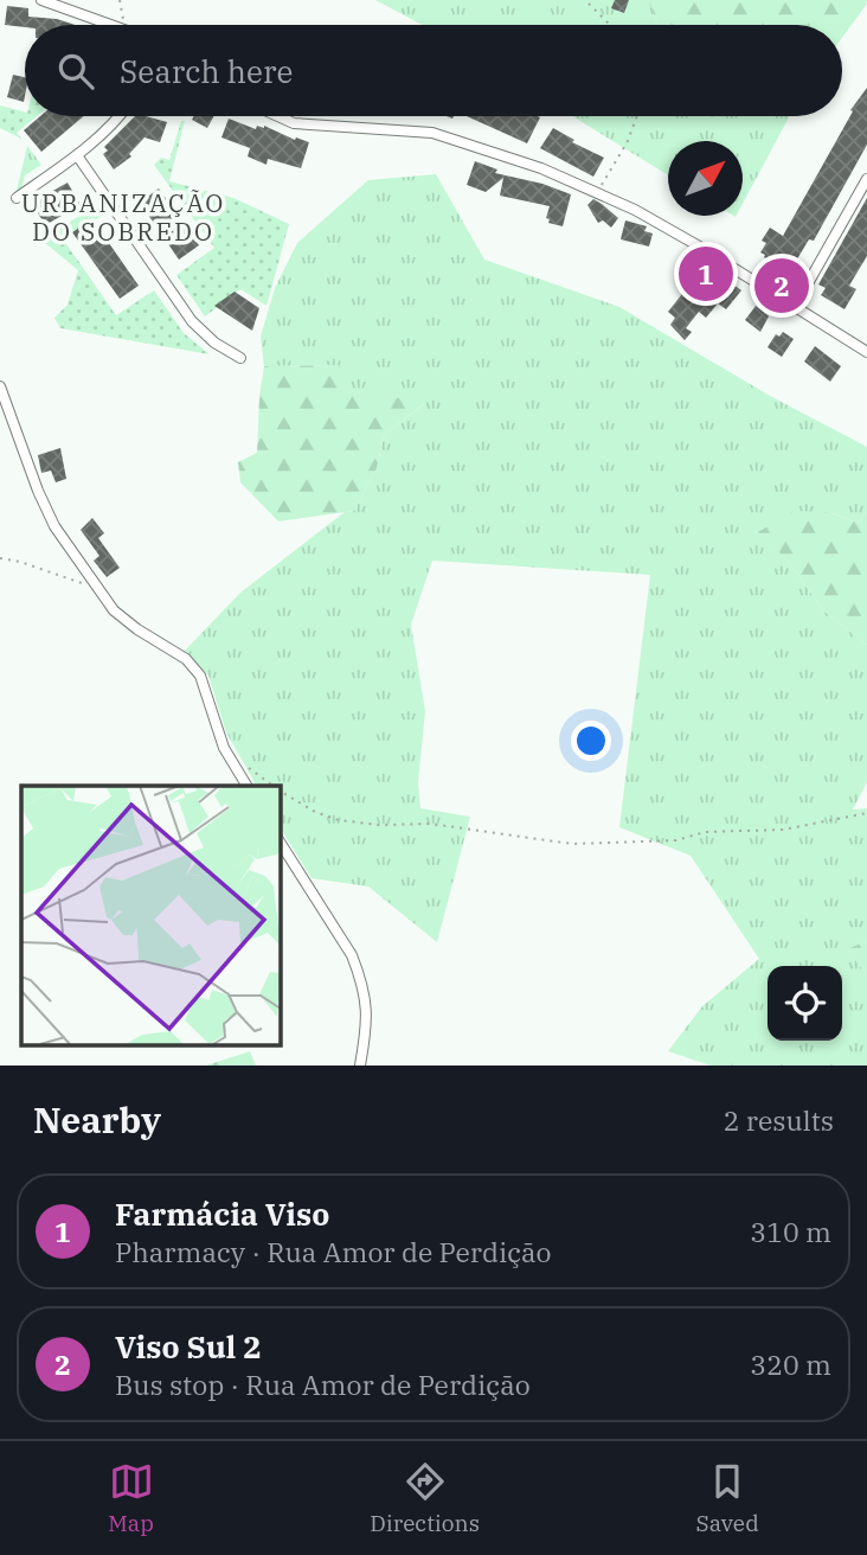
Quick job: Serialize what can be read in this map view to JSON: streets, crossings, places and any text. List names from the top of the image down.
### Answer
{
  "districts": ["URBANIZAÇÃO DO SOBREDO"],
  "north": "top right",
  "page": {
    "search": "Search here",
    "pins": ["1", "2"],
    "heading": ["Nearby", "2 results"],
    "list": [
      {
        "mark": "1",
        "name": "Farmácia Viso",
        "note": "Pharmacy · Rua Amor de Perdição",
        "value": "310 m"
      },
      {
        "mark": "2",
        "name": "Viso Sul 2",
        "note": "Bus stop · Rua Amor de Perdição",
        "value": "320 m"
      }
    ],
    "nav": ["Map", "Directions", "Saved"]
  }
}
